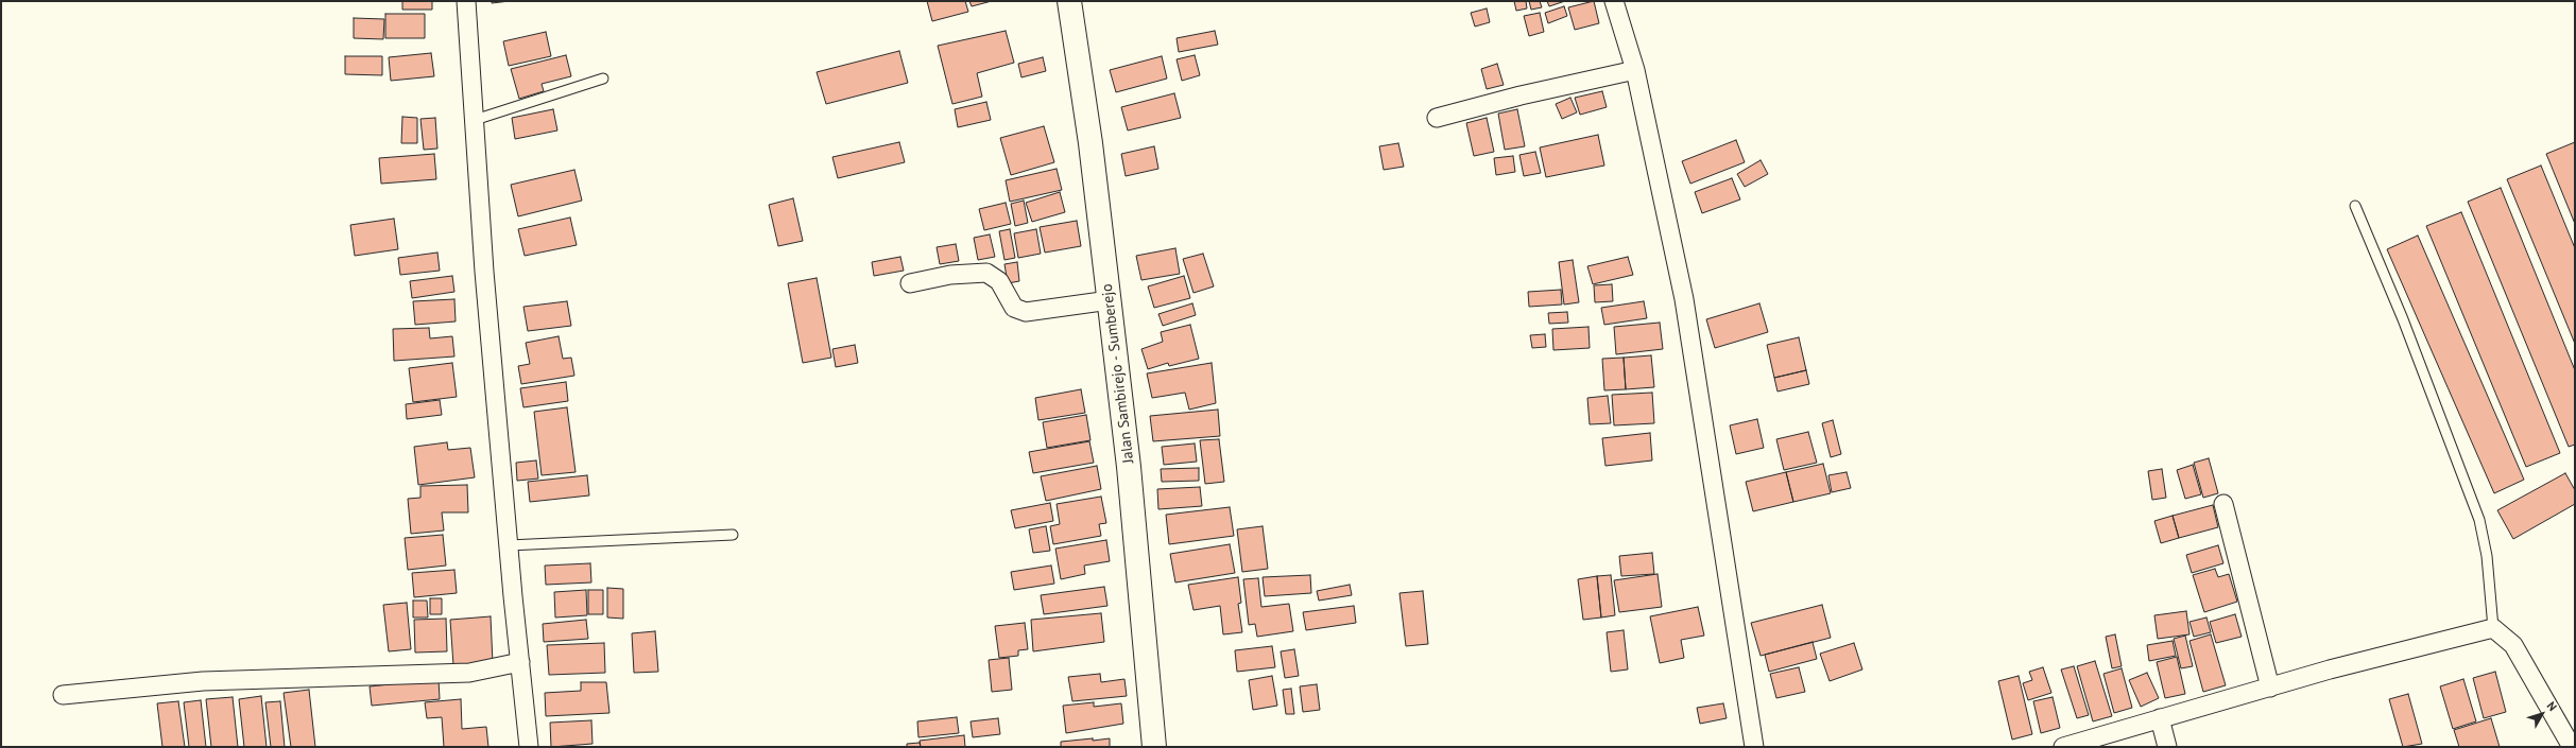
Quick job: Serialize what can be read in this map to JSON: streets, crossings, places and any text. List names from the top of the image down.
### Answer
{
  "streets": {
    "main road": ["Jalan Sambirejo - Sumberejo"]
  },
  "north": "top right"
}
